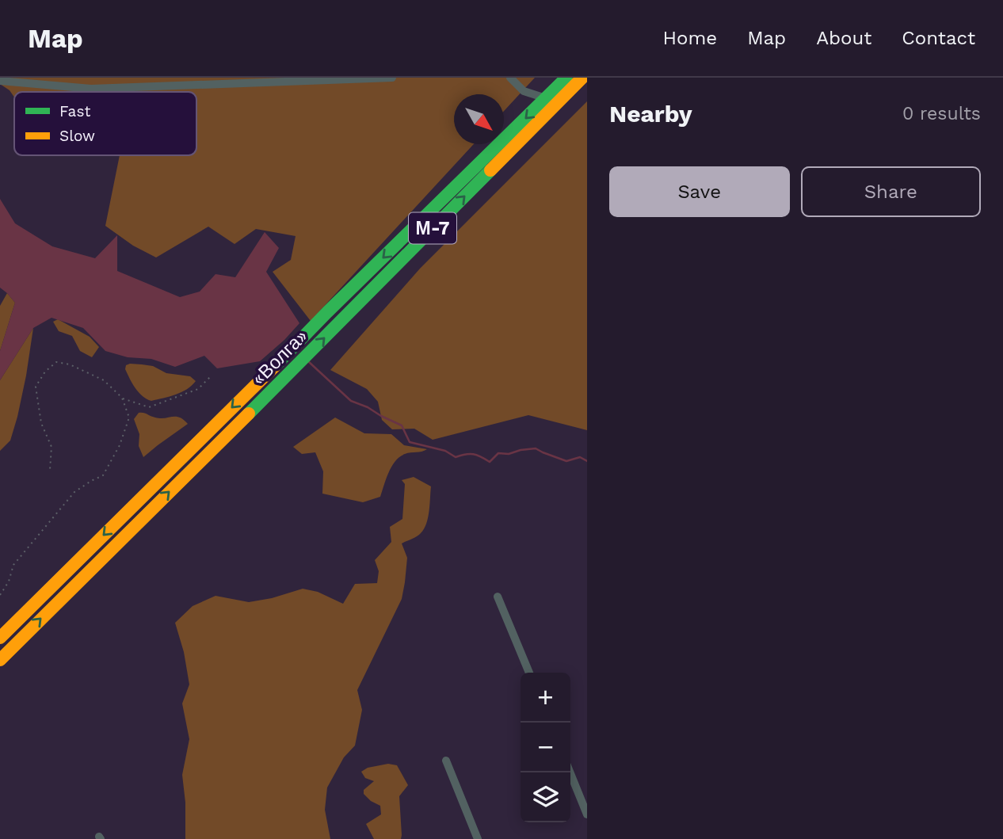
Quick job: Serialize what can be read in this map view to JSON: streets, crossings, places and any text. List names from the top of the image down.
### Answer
{
  "streets": {
    "highway": ["М-7", "«Волга»"]
  },
  "legend": ["Fast", "Slow"],
  "north": "bottom right",
  "page": {
    "header": "Map",
    "nav": [
      "Home",
      "Map",
      "About",
      "Contact"
    ],
    "heading": ["Nearby", "0 results"],
    "buttons": ["Save", "Share"],
    "map_buttons": ["+", "−"]
  }
}
